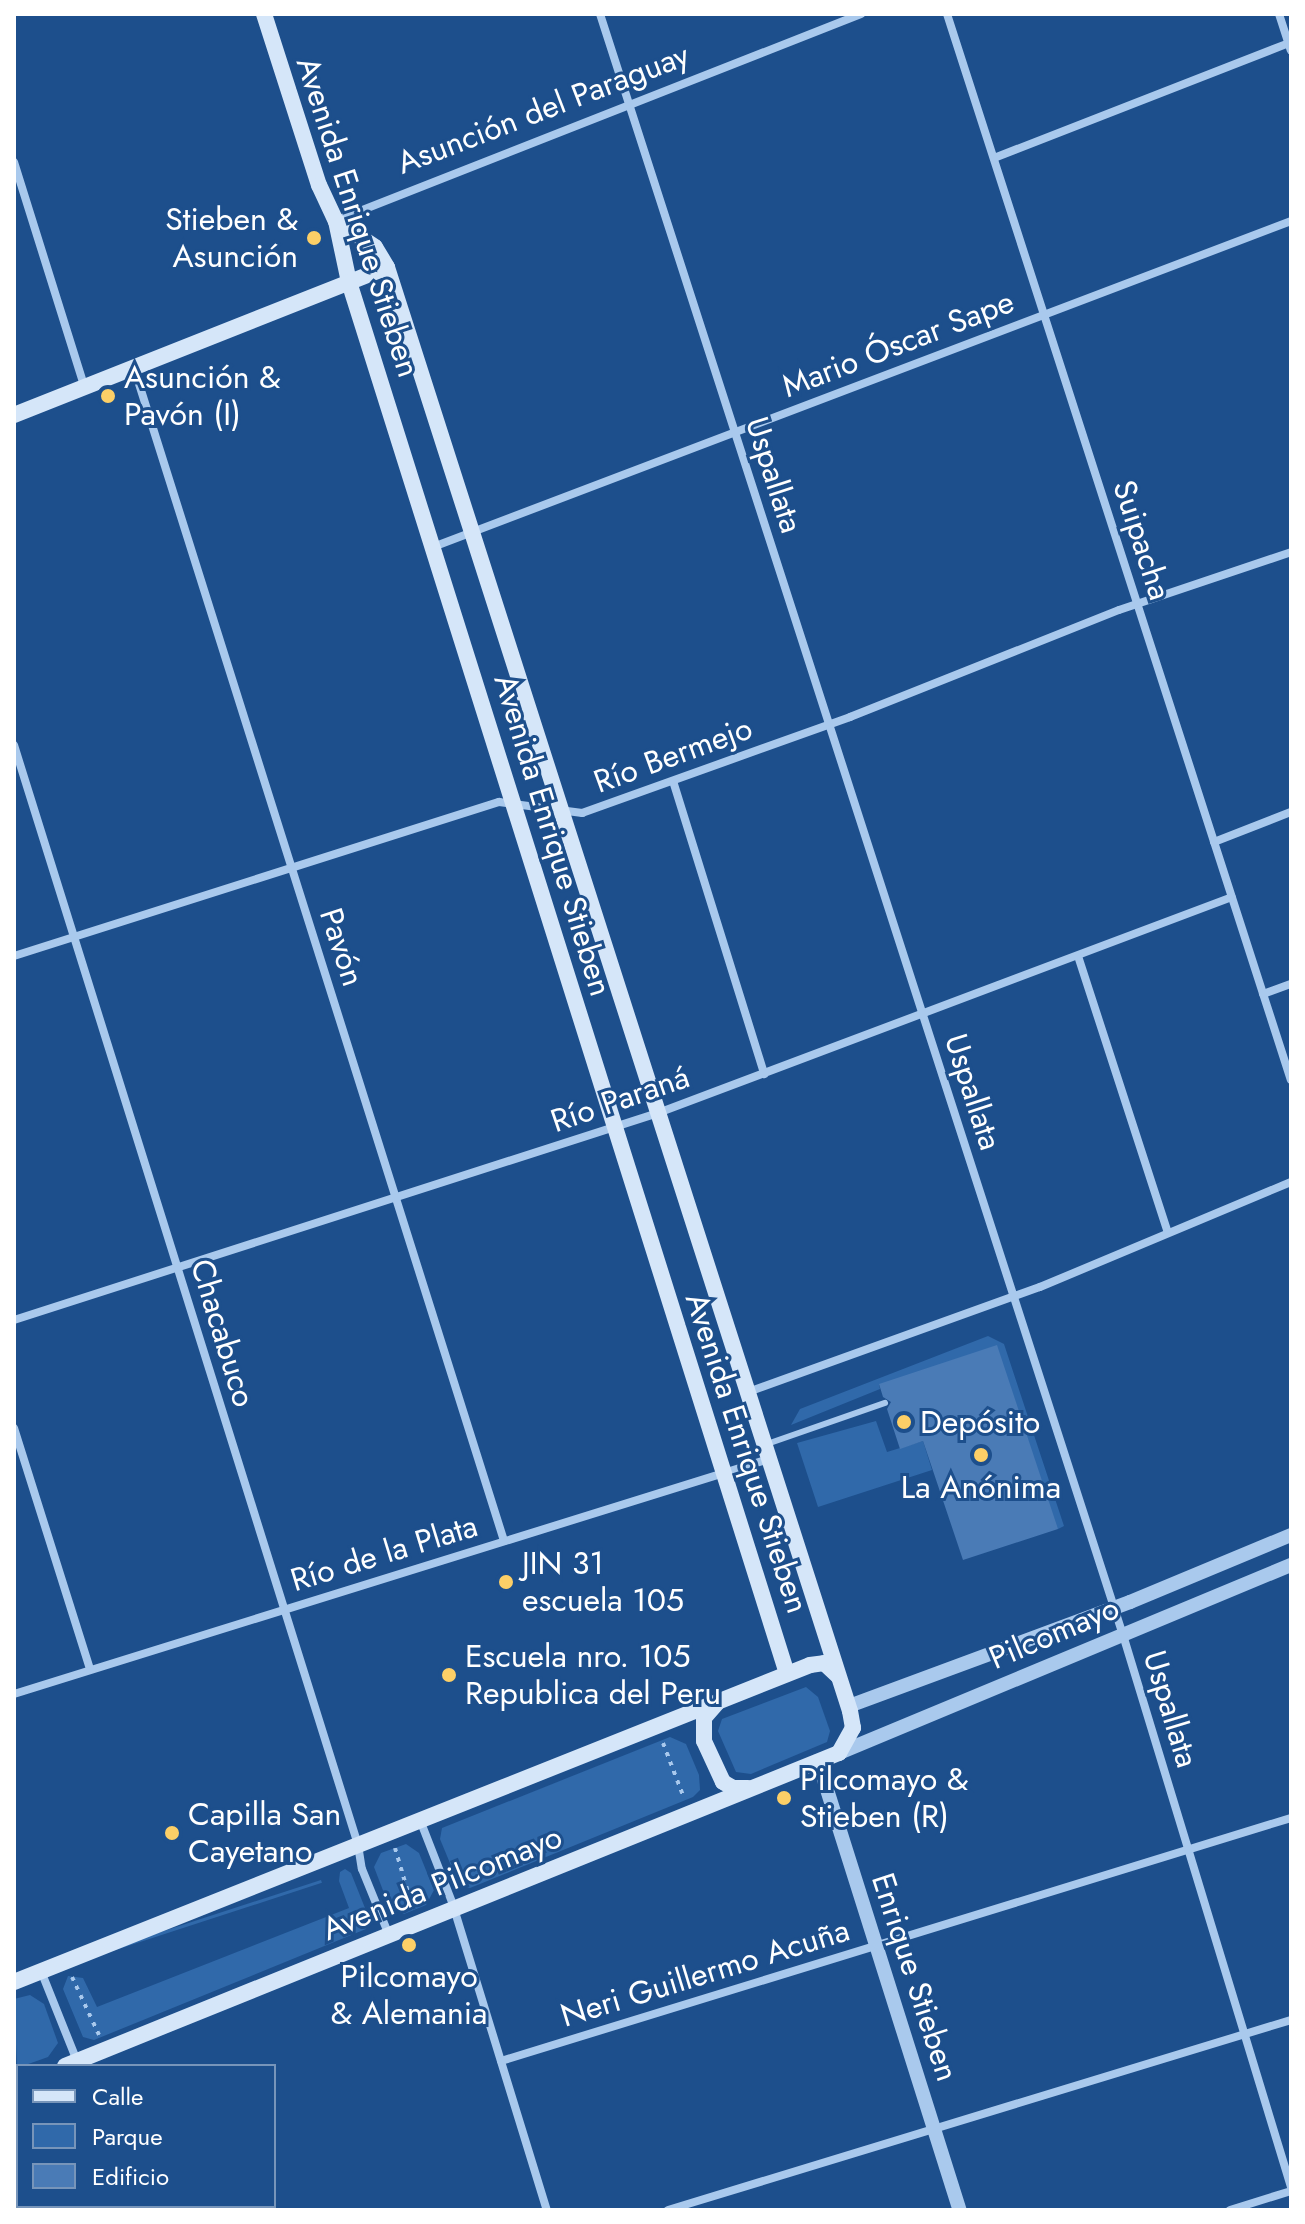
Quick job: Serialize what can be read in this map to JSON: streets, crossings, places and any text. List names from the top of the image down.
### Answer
{
  "streets": {
    "main road": ["Avenida Enrique Stieben", "Avenida Pilcomayo"],
    "street": [
      "Asunción del Paraguay",
      "Mario Óscar Sape",
      "Uspallata",
      "Suipacha",
      "Río Bermejo",
      "Pavón",
      "Río Paraná",
      "Chacabuco",
      "Río de la Plata",
      "Pilcomayo",
      "Neri Guillermo Acuña",
      "Enrique Stieben"
    ]
  },
  "crossings": [
    ["Asunción del Paraguay", "Avenida Enrique Stieben"],
    ["Asunción del Paraguay", "Uspallata"],
    ["Avenida Enrique Stieben", "Mario Óscar Sape"],
    ["Avenida Enrique Stieben", "Río Bermejo"],
    ["Avenida Enrique Stieben", "Río Paraná"],
    ["Avenida Enrique Stieben", "Río de la Plata"],
    ["Avenida Enrique Stieben", "Pilcomayo"],
    ["Avenida Enrique Stieben", "Avenida Pilcomayo"],
    ["Avenida Enrique Stieben", "Enrique Stieben"],
    ["Mario Óscar Sape", "Uspallata"],
    ["Mario Óscar Sape", "Suipacha"],
    ["Uspallata", "Río Bermejo"],
    ["Uspallata", "Río Paraná"],
    ["Uspallata", "Pilcomayo"],
    ["Uspallata", "Neri Guillermo Acuña"],
    ["Suipacha", "Río Bermejo"],
    ["Suipacha", "Río Paraná"],
    ["Río Bermejo", "Pavón"],
    ["Río Bermejo", "Chacabuco"],
    ["Pavón", "Río Paraná"],
    ["Pavón", "Río de la Plata"],
    ["Río Paraná", "Chacabuco"],
    ["Chacabuco", "Río de la Plata"],
    ["Chacabuco", "Avenida Pilcomayo"],
    ["Pilcomayo", "Avenida Pilcomayo"],
    ["Pilcomayo", "Enrique Stieben"],
    ["Avenida Pilcomayo", "Enrique Stieben"],
    ["Neri Guillermo Acuña", "Enrique Stieben"]
  ],
  "places": [
    "Stieben & Asunción",
    "Asunción & Pavón (I)",
    "Depósito",
    "La Anónima",
    "JIN 31 escuela 105",
    "Escuela nro. 105 Republica del Peru",
    "Pilcomayo & Stieben (R)",
    "Capilla San Cayetano",
    "Pilcomayo & Alemania"
  ],
  "legend": ["Calle", "Parque", "Edificio"]
}
